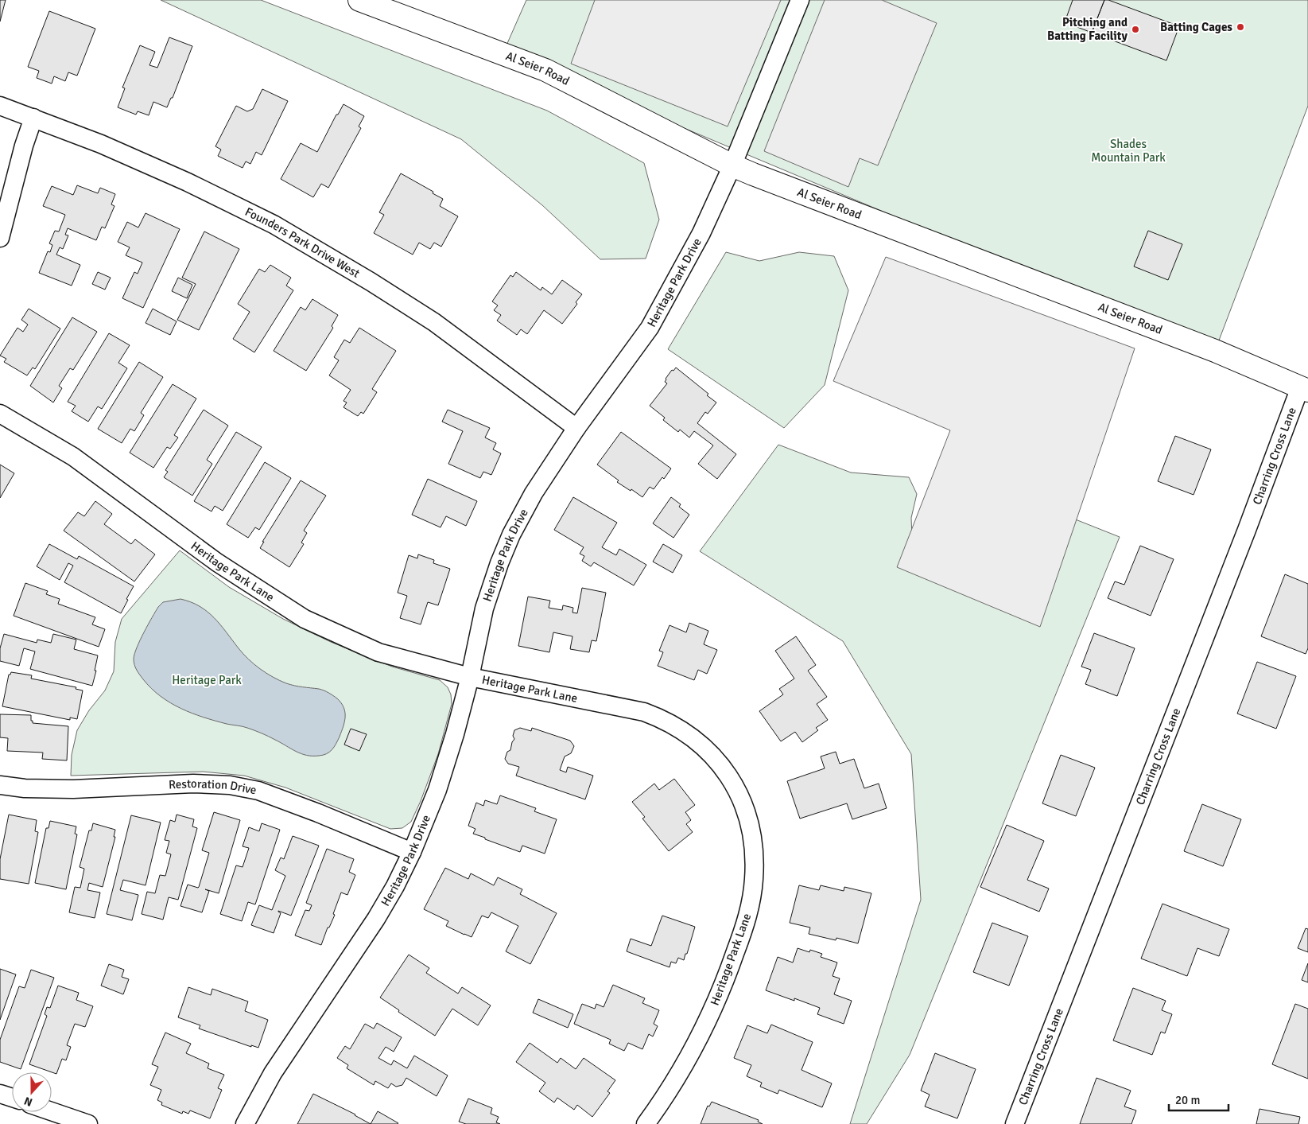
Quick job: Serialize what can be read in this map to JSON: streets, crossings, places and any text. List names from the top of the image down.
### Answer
{
  "streets": {
    "street": [
      "Al Seier Road",
      "Founders Park Drive West",
      "Heritage Park Drive",
      "Charring Cross Lane",
      "Heritage Park Lane",
      "Restoration Drive"
    ]
  },
  "crossings": [
    ["Al Seier Road", "Heritage Park Drive"],
    ["Al Seier Road", "Charring Cross Lane"],
    ["Founders Park Drive West", "Heritage Park Drive"],
    ["Heritage Park Drive", "Heritage Park Lane"],
    ["Heritage Park Drive", "Restoration Drive"]
  ],
  "parks": ["Shades Mountain Park", "Heritage Park"],
  "places": ["Batting Cages", "Pitching and Batting Facility"],
  "scale_bar": "20 m",
  "north": "bottom"
}
